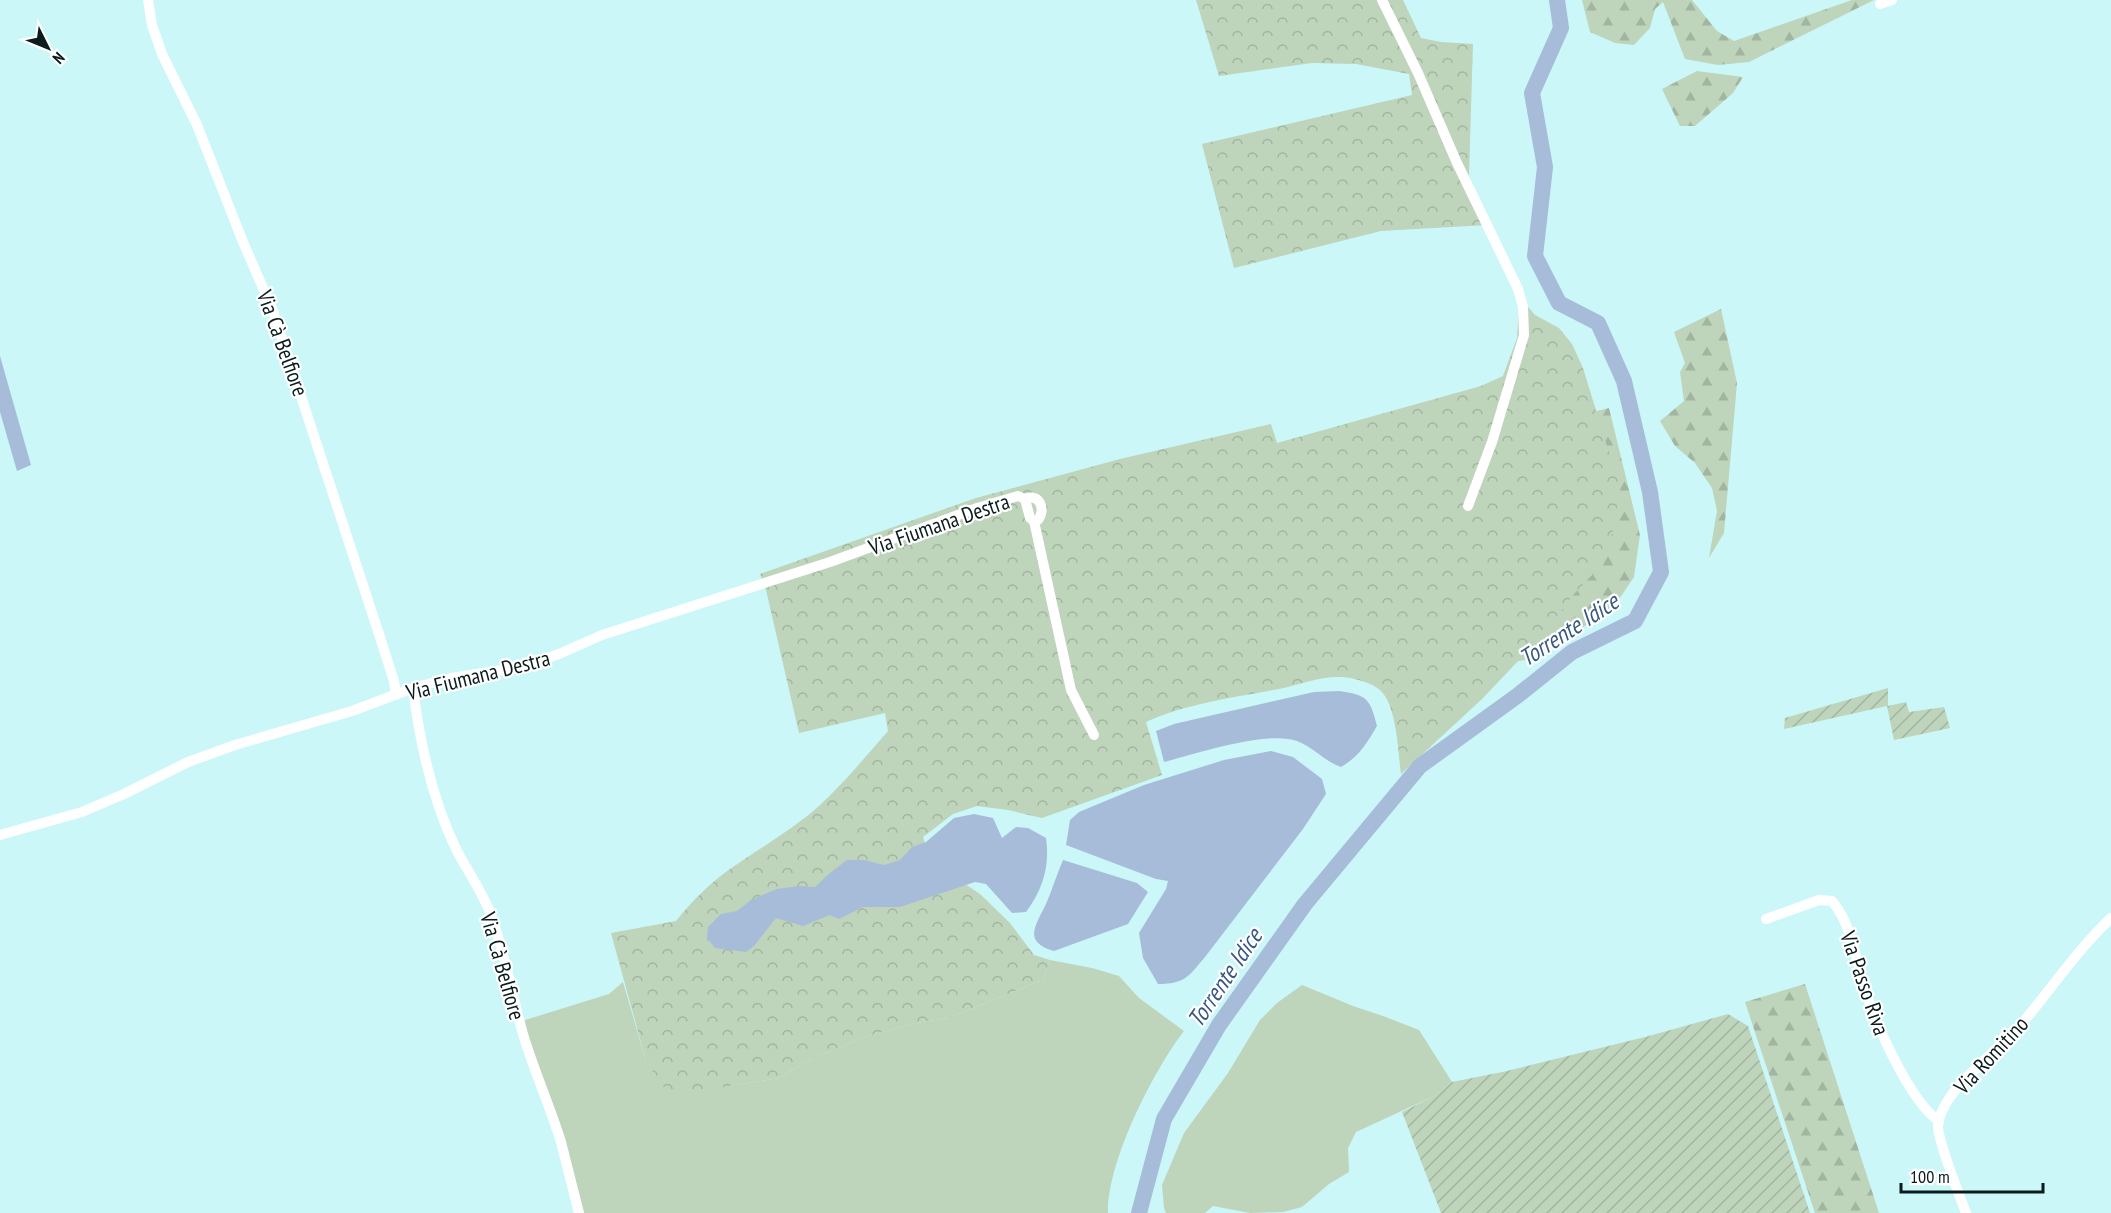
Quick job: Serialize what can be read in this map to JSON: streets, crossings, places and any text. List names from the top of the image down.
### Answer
{
  "streets": {
    "street": [
      "Via Cà Belfiore",
      "Via Fiumana Destra",
      "Via Passo Riva",
      "Via Romitino"
    ]
  },
  "crossings": [
    ["Via Cà Belfiore", "Via Fiumana Destra"],
    ["Via Passo Riva", "Via Romitino"]
  ],
  "water": ["Torrente Idice"],
  "scale_bar": "100 m",
  "north": "bottom right"
}
